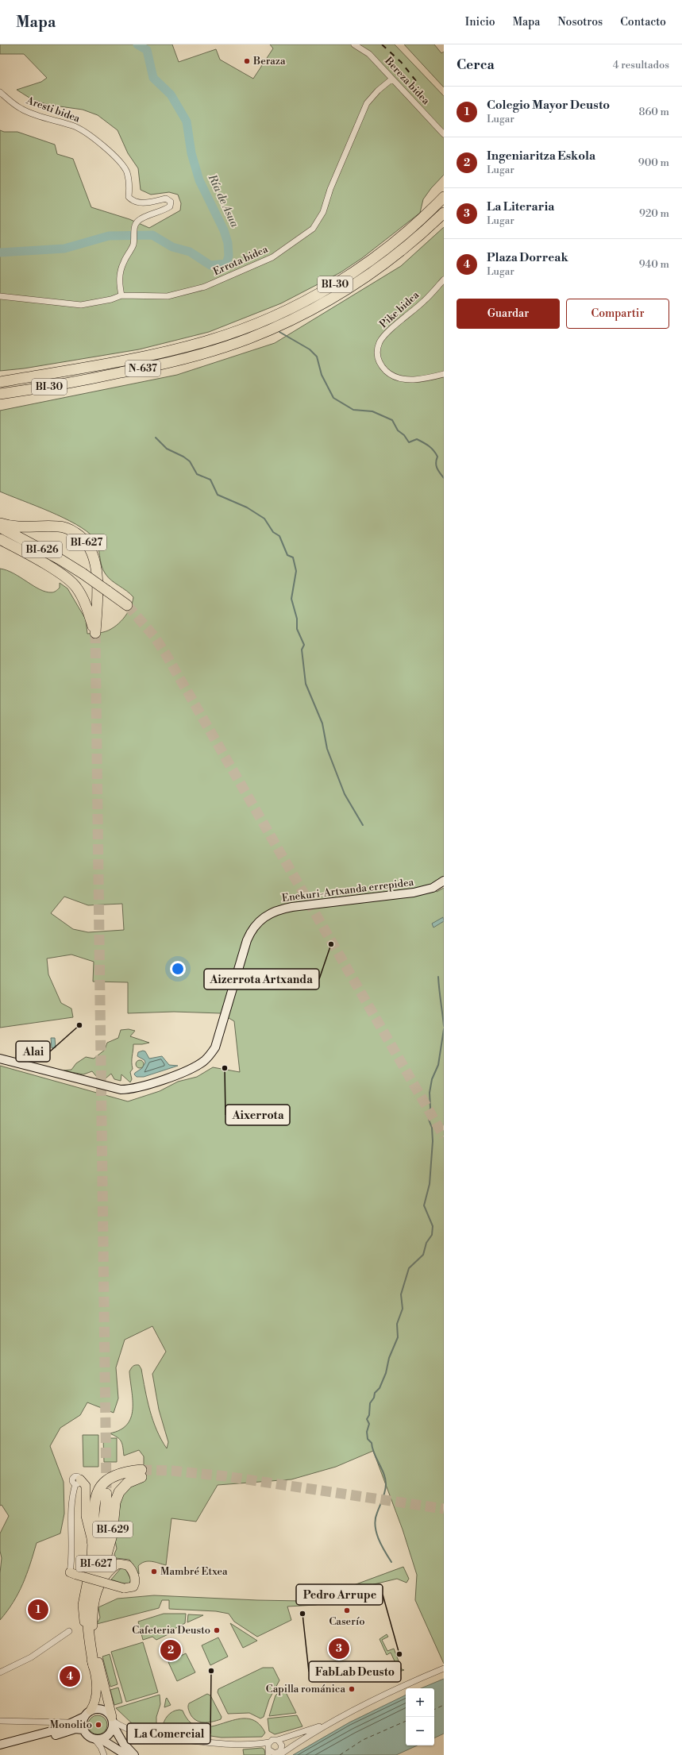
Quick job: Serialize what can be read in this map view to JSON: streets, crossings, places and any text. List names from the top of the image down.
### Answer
{
  "streets": {
    "highway": [
      "BI-30",
      "N-637",
      "BI-627",
      "BI-626",
      "BI-629"
    ],
    "street": [
      "Bereza bidea",
      "Aresti bidea",
      "Errota bidea",
      "Pike bidea",
      "Enekuri-Artxanda errepidea"
    ]
  },
  "crossings": [
    ["Bereza bidea", "Errota bidea"],
    ["Aresti bidea", "Errota bidea"],
    ["BI-30", "N-637"],
    ["BI-627", "BI-629"]
  ],
  "water": ["Ría de Asua"],
  "places": [
    "Beraza",
    "Aizerrota Artxanda",
    "Alai",
    "Aixerrota",
    "Mambré Etxea",
    "Caserío",
    "FabLab Deusto",
    "Cafeteria Deusto",
    "Pedro Arrupe",
    "La Comercial",
    "Capilla románica",
    "Monolito"
  ],
  "page": {
    "header": "Mapa",
    "nav": [
      "Inicio",
      "Mapa",
      "Nosotros",
      "Contacto"
    ],
    "heading": ["Cerca", "4 resultados"],
    "list": [
      {
        "mark": "1",
        "name": "Colegio Mayor Deusto",
        "note": "Lugar",
        "value": "860 m"
      },
      {
        "mark": "2",
        "name": "Ingeniaritza Eskola",
        "note": "Lugar",
        "value": "900 m"
      },
      {
        "mark": "3",
        "name": "La Literaria",
        "note": "Lugar",
        "value": "920 m"
      },
      {
        "mark": "4",
        "name": "Plaza Dorreak",
        "note": "Lugar",
        "value": "940 m"
      }
    ],
    "buttons": ["Guardar", "Compartir"],
    "pins": [
      "1",
      "3",
      "2",
      "4"
    ],
    "map_buttons": ["+", "−"]
  }
}
